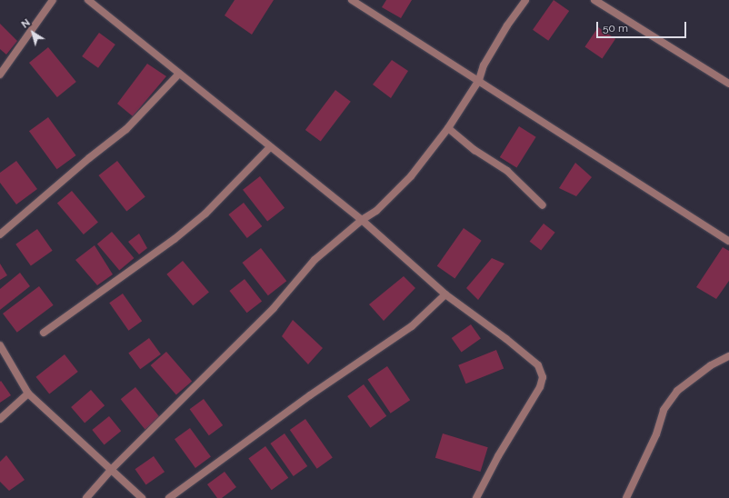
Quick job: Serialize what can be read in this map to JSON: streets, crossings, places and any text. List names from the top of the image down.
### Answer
{
  "scale_bar": "50 m",
  "north": "top left"
}
